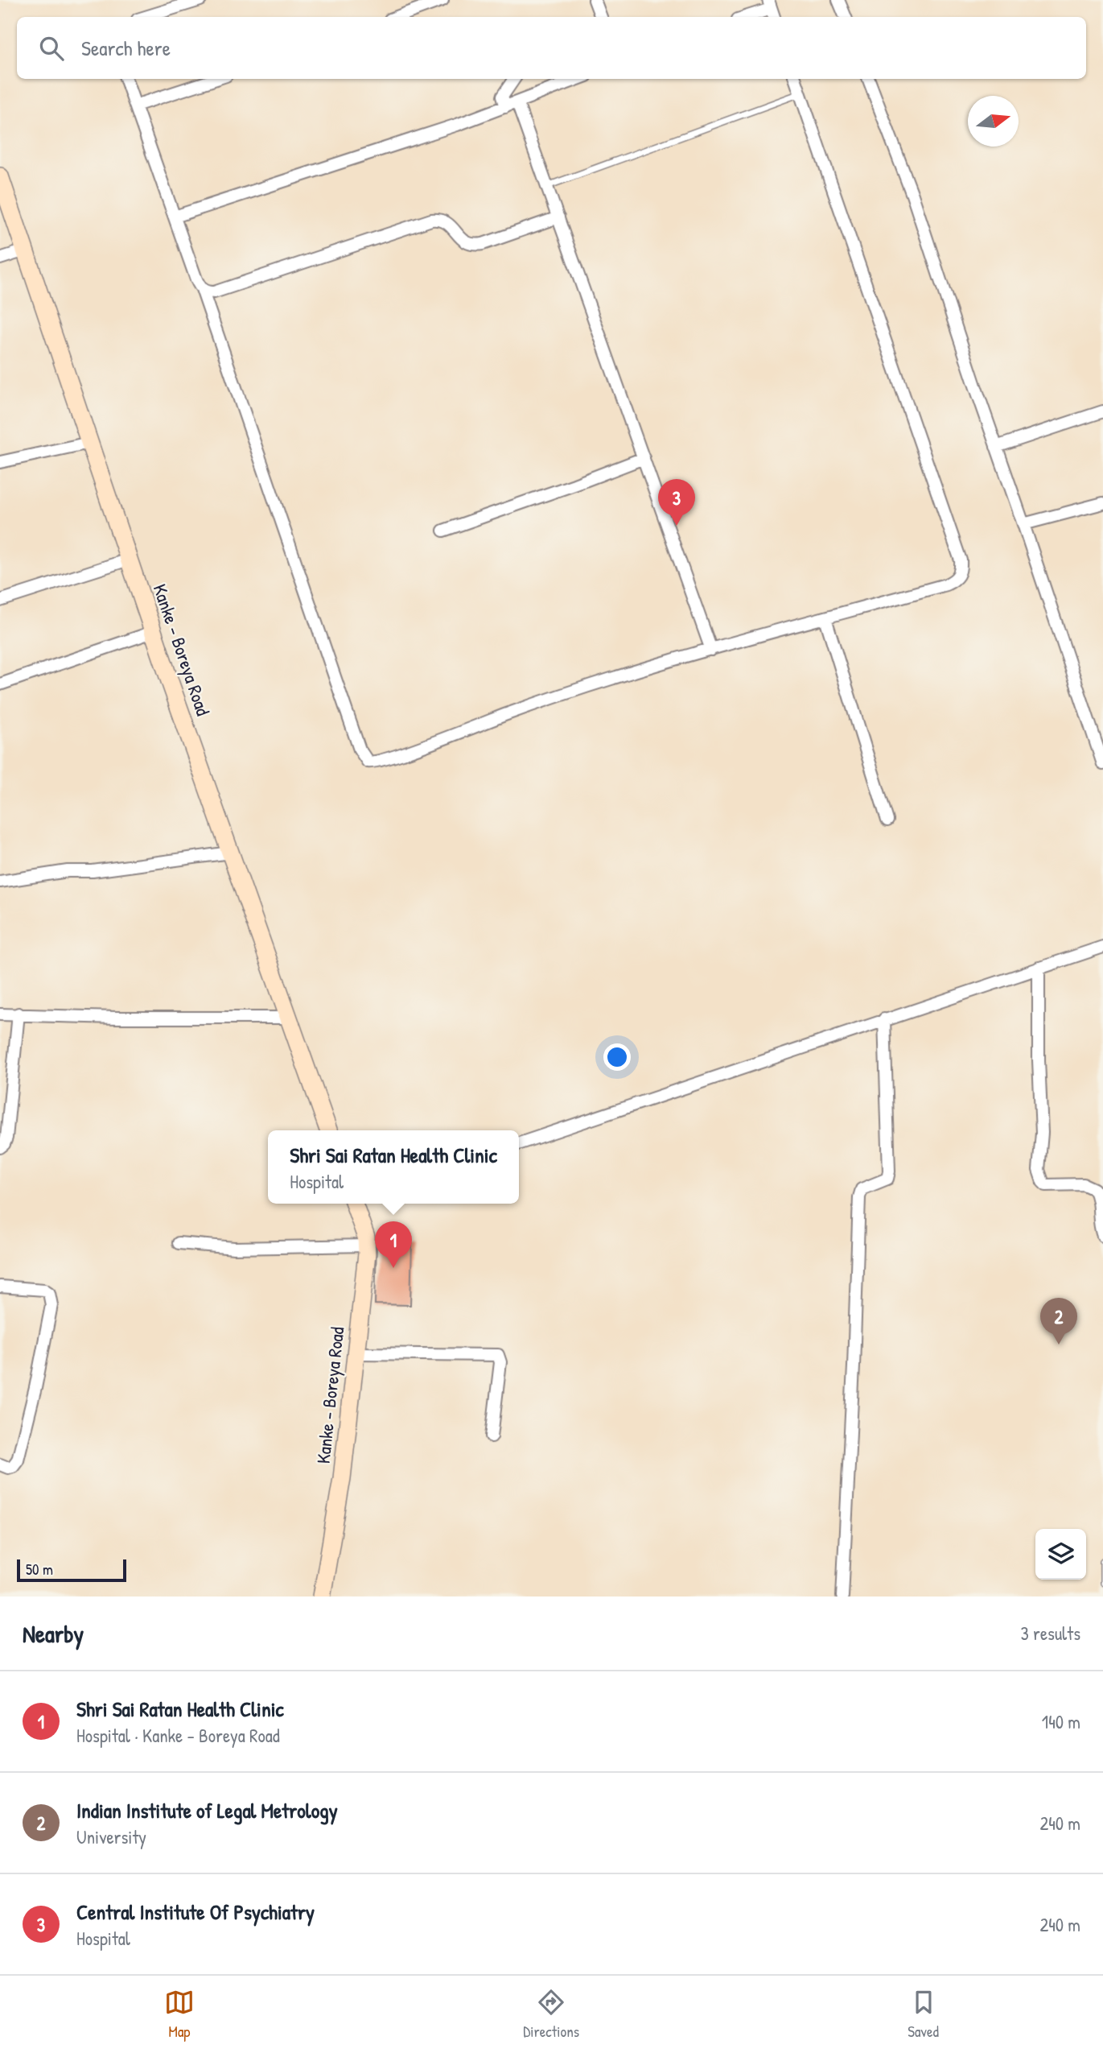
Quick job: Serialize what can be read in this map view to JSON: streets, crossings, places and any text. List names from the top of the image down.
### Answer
{
  "streets": {
    "street": ["Kanke - Boreya Road"]
  },
  "scale_bar": "50 m",
  "north": "right",
  "page": {
    "search": "Search here",
    "pins": ["3", "1", "2"],
    "popup": ["Shri Sai Ratan Health Clinic", "Hospital"],
    "scale": "50 m",
    "heading": ["Nearby", "3 results"],
    "list": [
      {
        "mark": "1",
        "name": "Shri Sai Ratan Health Clinic",
        "note": "Hospital · Kanke - Boreya Road",
        "value": "140 m"
      },
      {
        "mark": "2",
        "name": "Indian Institute of Legal Metrology",
        "note": "University",
        "value": "240 m"
      },
      {
        "mark": "3",
        "name": "Central Institute Of Psychiatry",
        "note": "Hospital",
        "value": "240 m"
      }
    ],
    "nav": ["Map", "Directions", "Saved"]
  }
}
